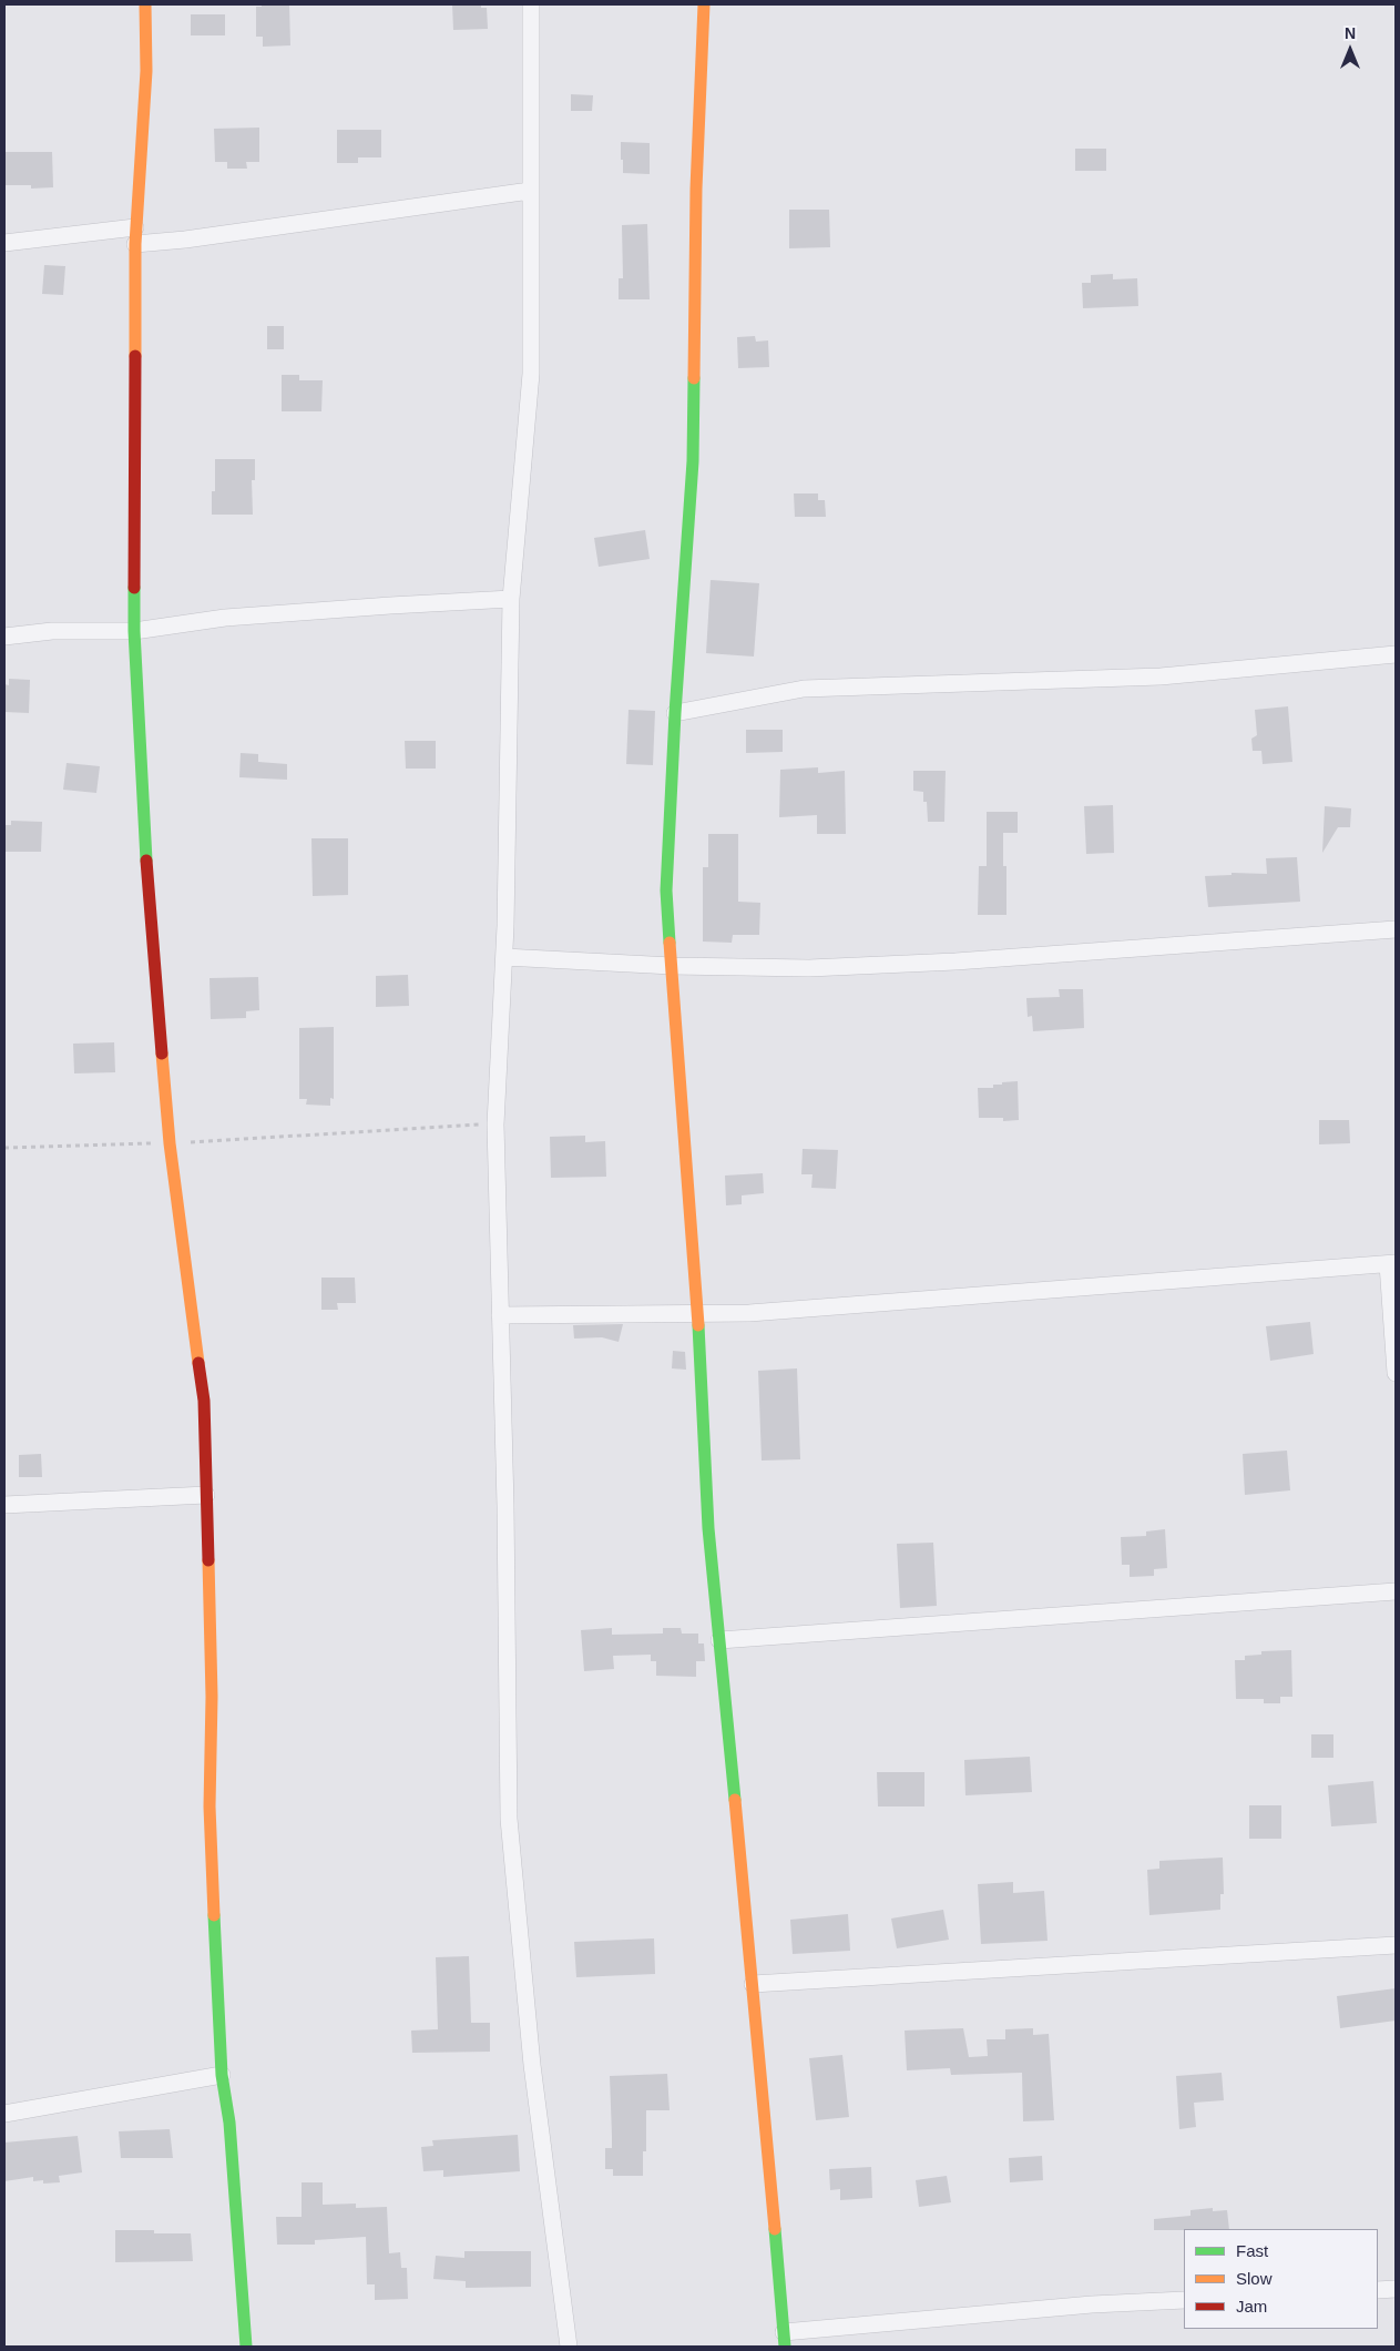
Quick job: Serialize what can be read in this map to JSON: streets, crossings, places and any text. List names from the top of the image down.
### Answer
{
  "legend": ["Fast", "Slow", "Jam"],
  "north": "top"
}
